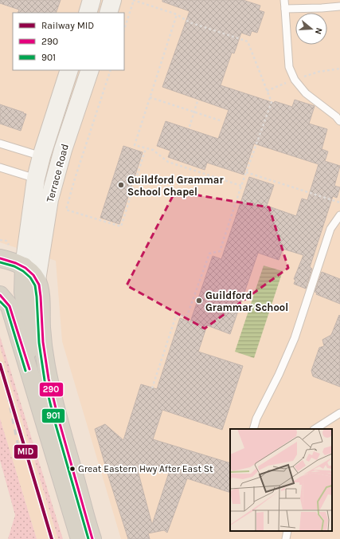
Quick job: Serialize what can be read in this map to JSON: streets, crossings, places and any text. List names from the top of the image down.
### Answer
{
  "streets": {
    "street": ["Terrace Road"]
  },
  "places": ["Guildford Grammar School Chapel", "Guildford Grammar School", "Great Eastern Hwy After East St"],
  "lines": ["transit line 290", "transit line 901", "rail line MID"],
  "legend": ["Railway MID", "290", "901"],
  "north": "right"
}
